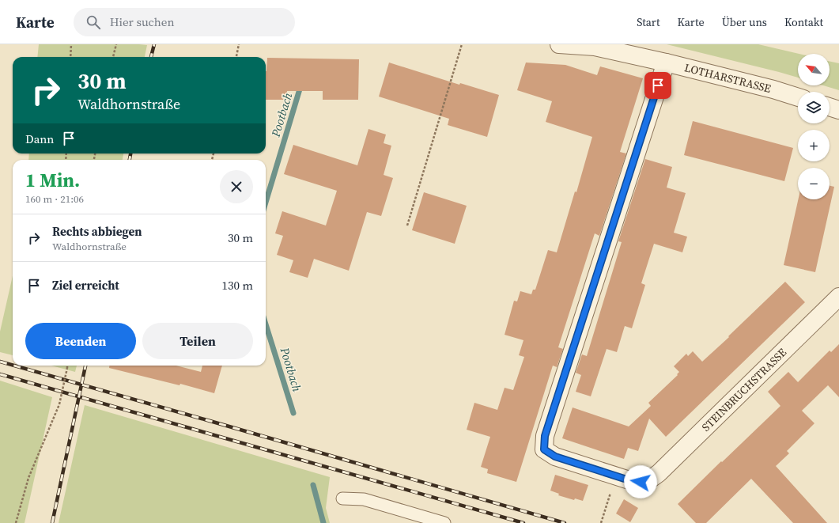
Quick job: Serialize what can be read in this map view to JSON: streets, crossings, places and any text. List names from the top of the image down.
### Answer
{
  "streets": {
    "street": ["LOTHARSTRASSE", "STEINBRUCHSTRASSE"]
  },
  "crossings": [
    ["LOTHARSTRASSE", "STEINBRUCHSTRASSE"]
  ],
  "water": ["Pootbach"],
  "north": "top left",
  "page": {
    "header": "Karte",
    "search": "Hier suchen",
    "nav": [
      "Start",
      "Karte",
      "Über uns",
      "Kontakt"
    ],
    "map_buttons": ["+", "−"],
    "turn": ["30 m", "Waldhornstraße"],
    "then": "Dann",
    "heading": ["1 Min.", "160 m · 21:06"],
    "list": [
      {
        "name": "Rechts abbiegen",
        "note": "Waldhornstraße",
        "value": "30 m"
      },
      {
        "name": "Ziel erreicht",
        "value": "130 m"
      }
    ],
    "buttons": ["Beenden", "Teilen"]
  }
}
